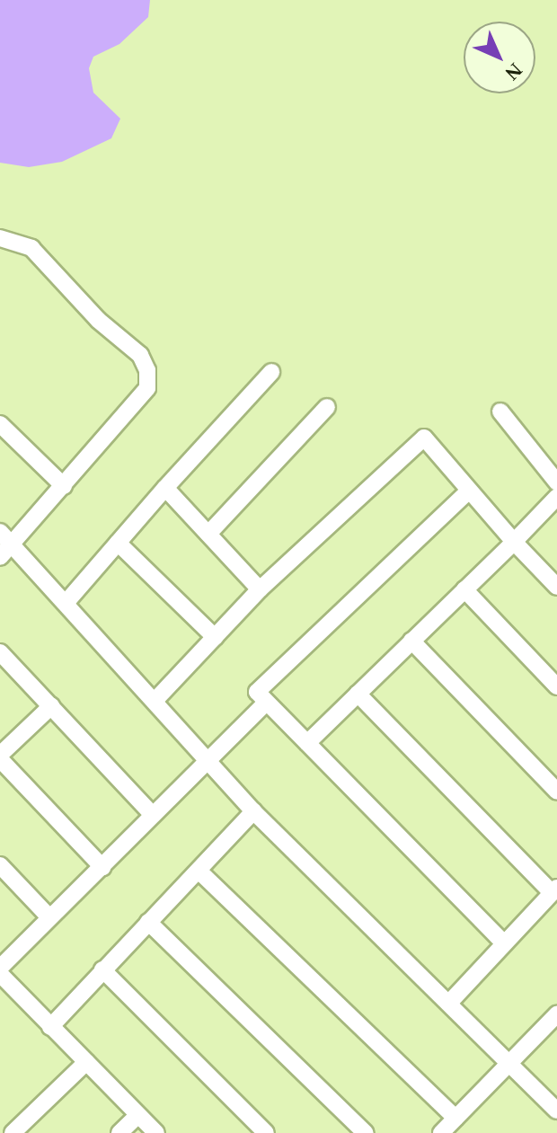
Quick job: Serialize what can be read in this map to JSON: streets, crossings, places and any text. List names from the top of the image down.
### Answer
{
  "north": "bottom right"
}
